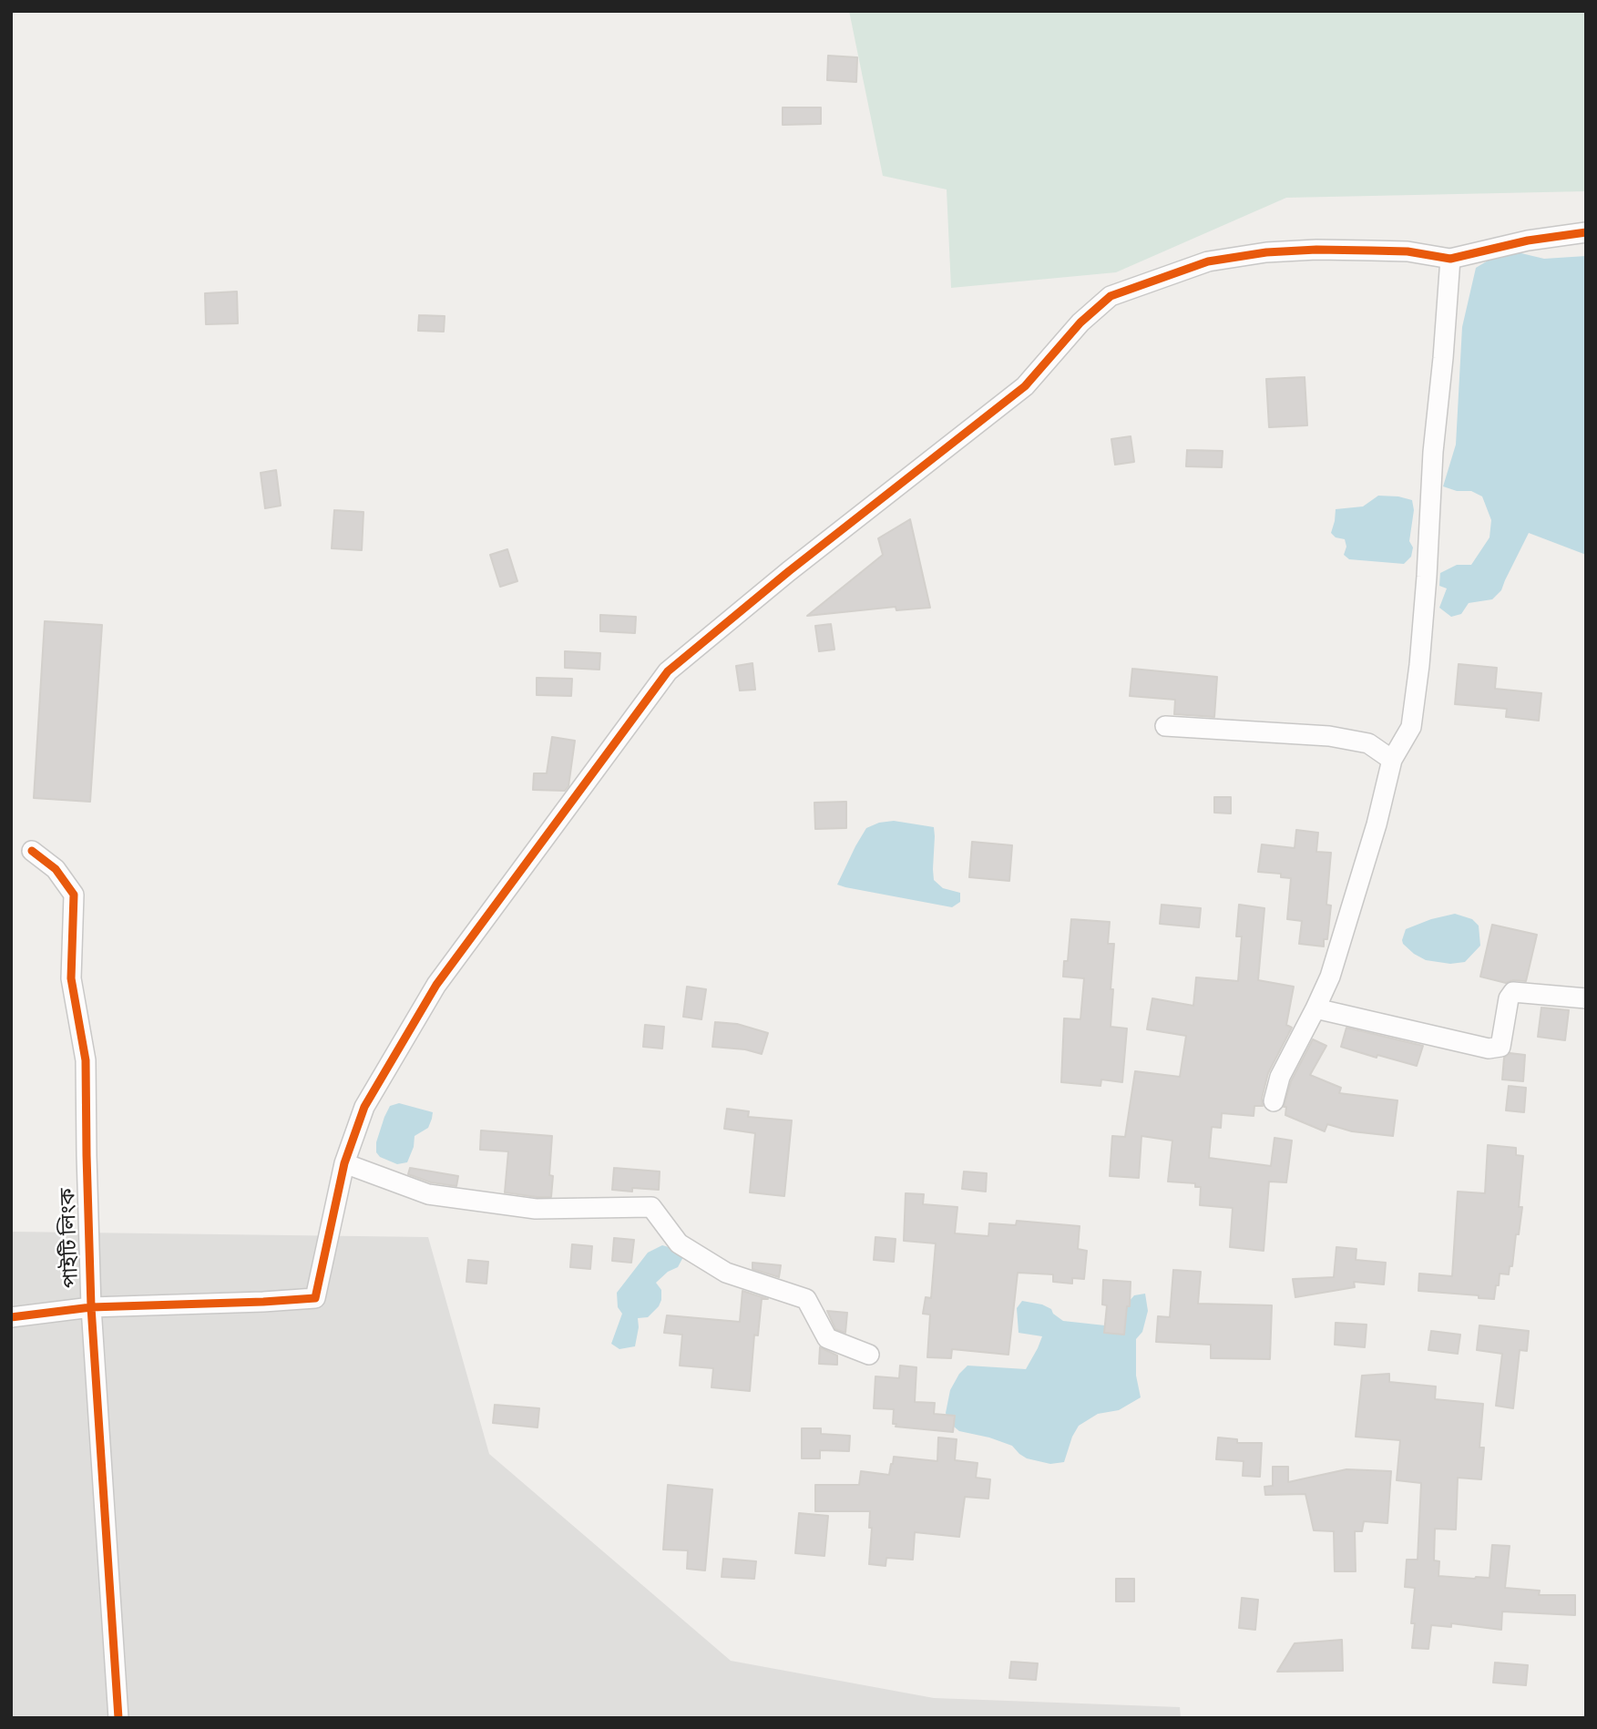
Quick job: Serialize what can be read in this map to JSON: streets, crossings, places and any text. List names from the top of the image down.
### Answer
{
  "streets": {
    "street": ["পাইটি লিংক"]
  }
}
